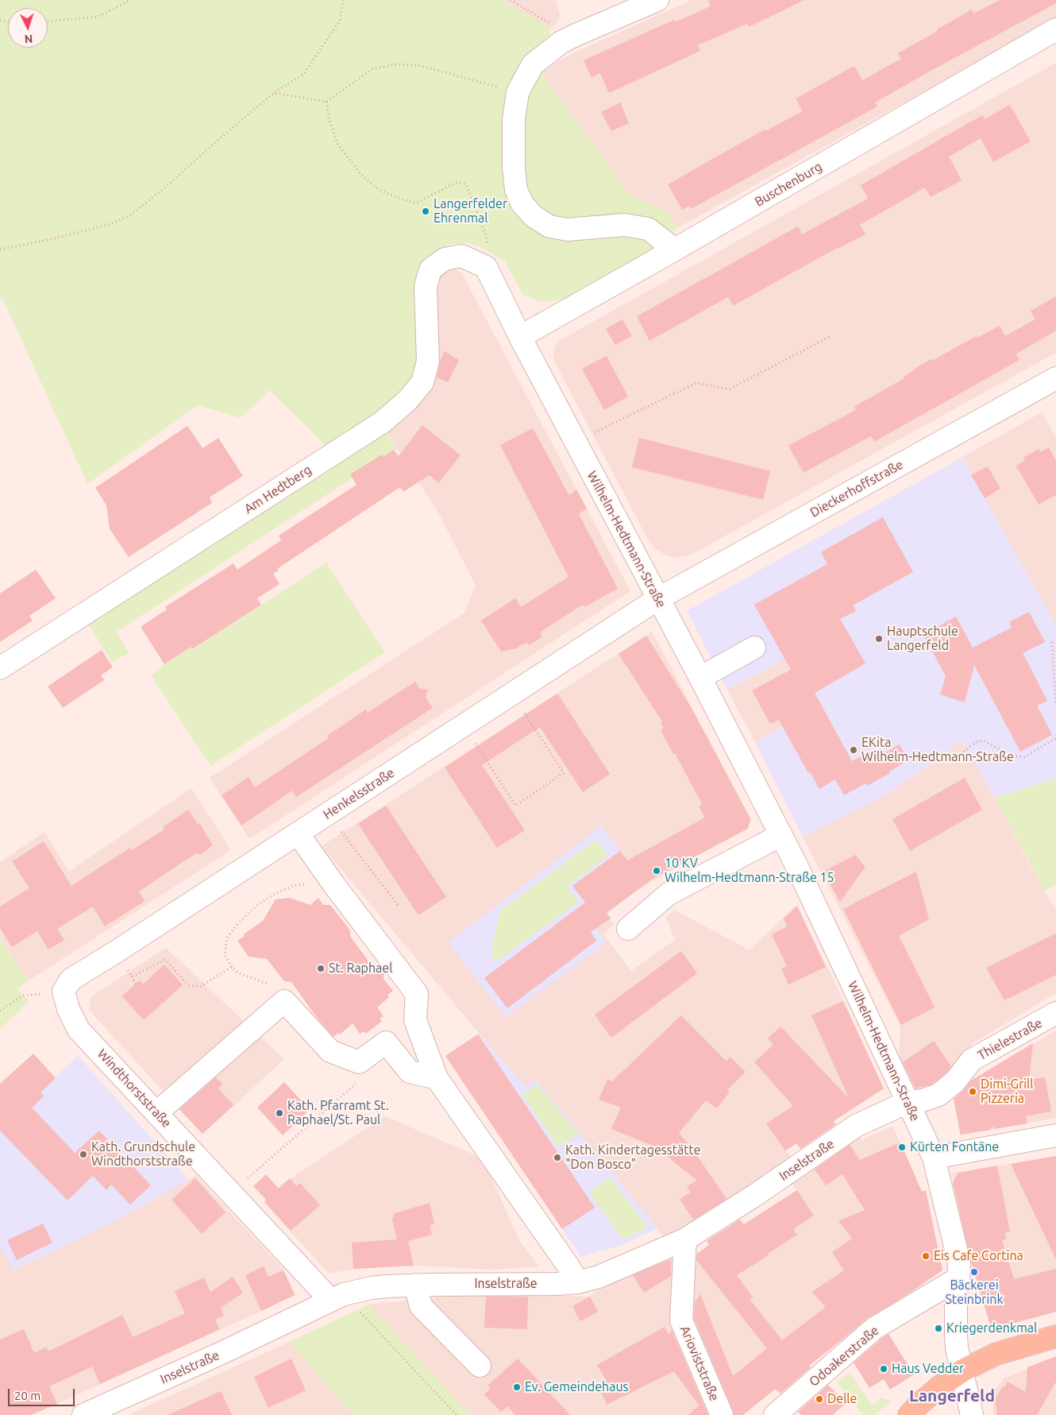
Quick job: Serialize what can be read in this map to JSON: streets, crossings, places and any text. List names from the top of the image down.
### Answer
{
  "streets": {
    "street": [
      "Buschenburg",
      "Dieckerhoffstraße",
      "Am Hedtberg",
      "Wilhelm-Hedtmann-Straße",
      "Henkelsstraße",
      "Thielestraße",
      "Windthorststraße",
      "Inselstraße",
      "Odoakerstraße",
      "Arioviststraße"
    ]
  },
  "crossings": [
    ["Buschenburg", "Wilhelm-Hedtmann-Straße"],
    ["Dieckerhoffstraße", "Wilhelm-Hedtmann-Straße"],
    ["Dieckerhoffstraße", "Henkelsstraße"],
    ["Am Hedtberg", "Wilhelm-Hedtmann-Straße"],
    ["Wilhelm-Hedtmann-Straße", "Henkelsstraße"],
    ["Wilhelm-Hedtmann-Straße", "Thielestraße"],
    ["Wilhelm-Hedtmann-Straße", "Inselstraße"],
    ["Wilhelm-Hedtmann-Straße", "Odoakerstraße"],
    ["Henkelsstraße", "Windthorststraße"],
    ["Thielestraße", "Inselstraße"],
    ["Windthorststraße", "Inselstraße"],
    ["Inselstraße", "Arioviststraße"]
  ],
  "districts": ["Langerfeld"],
  "places": [
    "Langerfelder Ehrenmal",
    "Hauptschule Langerfeld",
    "EKita Wilhelm-Hedtmann-Straße",
    "10 KV Wilhelm-Hedtmann-Straße 15",
    "St. Raphael",
    "Dimi-Grill Pizzeria",
    "Kath. Pfarramt St. Raphael/St. Paul",
    "Kürten Fontäne",
    "Kath. Grundschule Windthorststraße",
    "Kath. Kindertagesstätte \"Don Bosco\"",
    "Eis Cafe Cortina",
    "Bäckerei Steinbrink",
    "Kriegerdenkmal",
    "Haus Vedder",
    "Ev. Gemeindehaus",
    "Delle"
  ],
  "scale_bar": "20 m",
  "north": "bottom"
}
